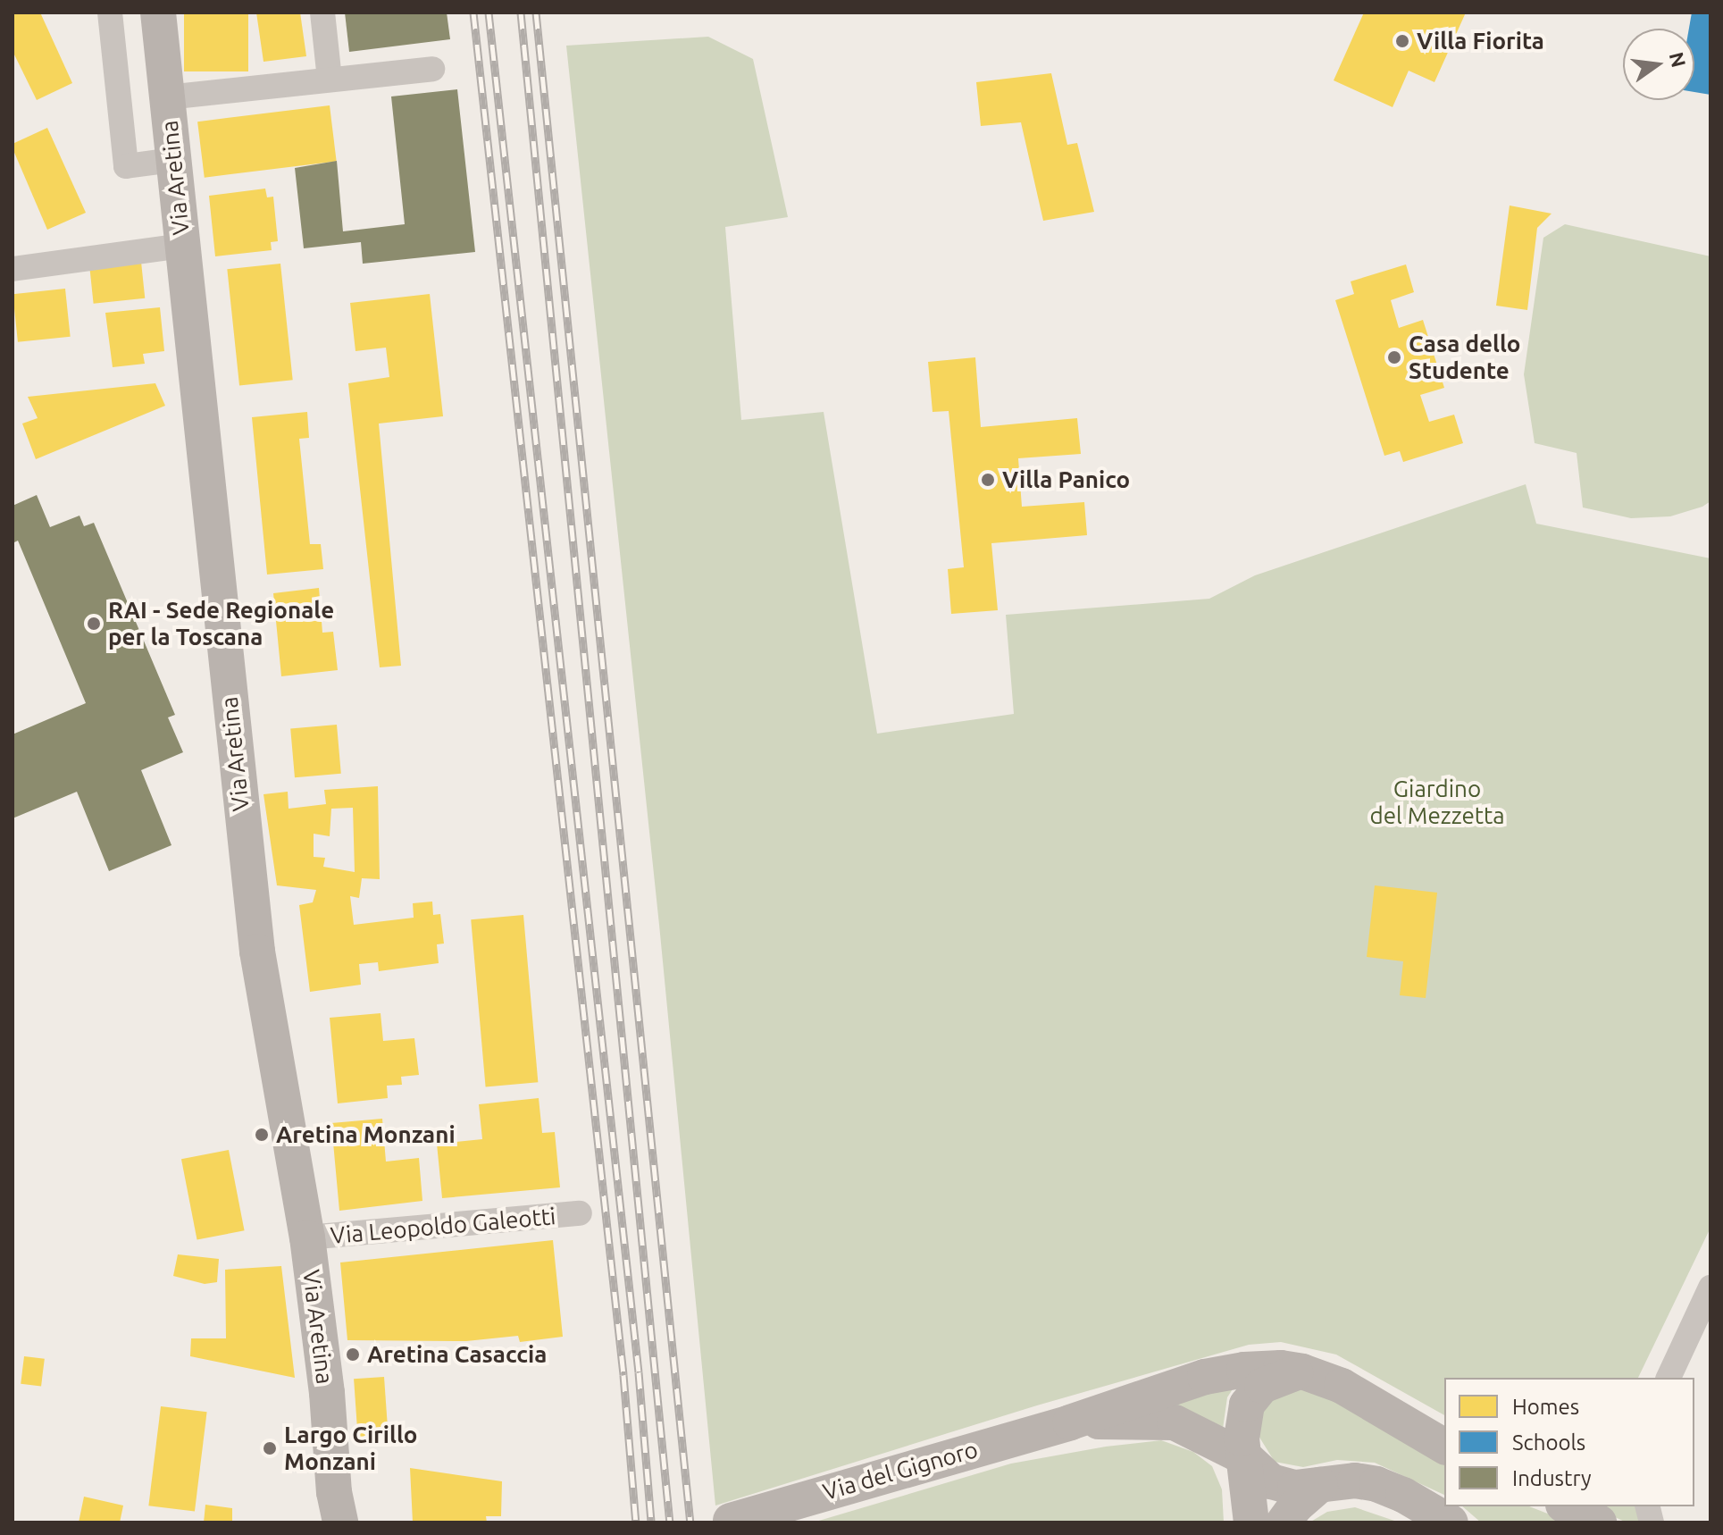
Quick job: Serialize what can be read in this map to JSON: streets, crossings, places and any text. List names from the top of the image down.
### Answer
{
  "streets": {
    "street": ["Via Aretina", "Via Leopoldo Galeotti", "Via del Gignoro"]
  },
  "crossings": [
    ["Via Aretina", "Via Leopoldo Galeotti"]
  ],
  "parks": ["Giardino del Mezzetta"],
  "places": [
    "Villa Fiorita",
    "Casa dello Studente",
    "Villa Panico",
    "RAI - Sede Regionale per la Toscana",
    "Aretina Monzani",
    "Aretina Casaccia",
    "Largo Cirillo Monzani"
  ],
  "legend": ["Homes", "Schools", "Industry"],
  "north": "right"
}
